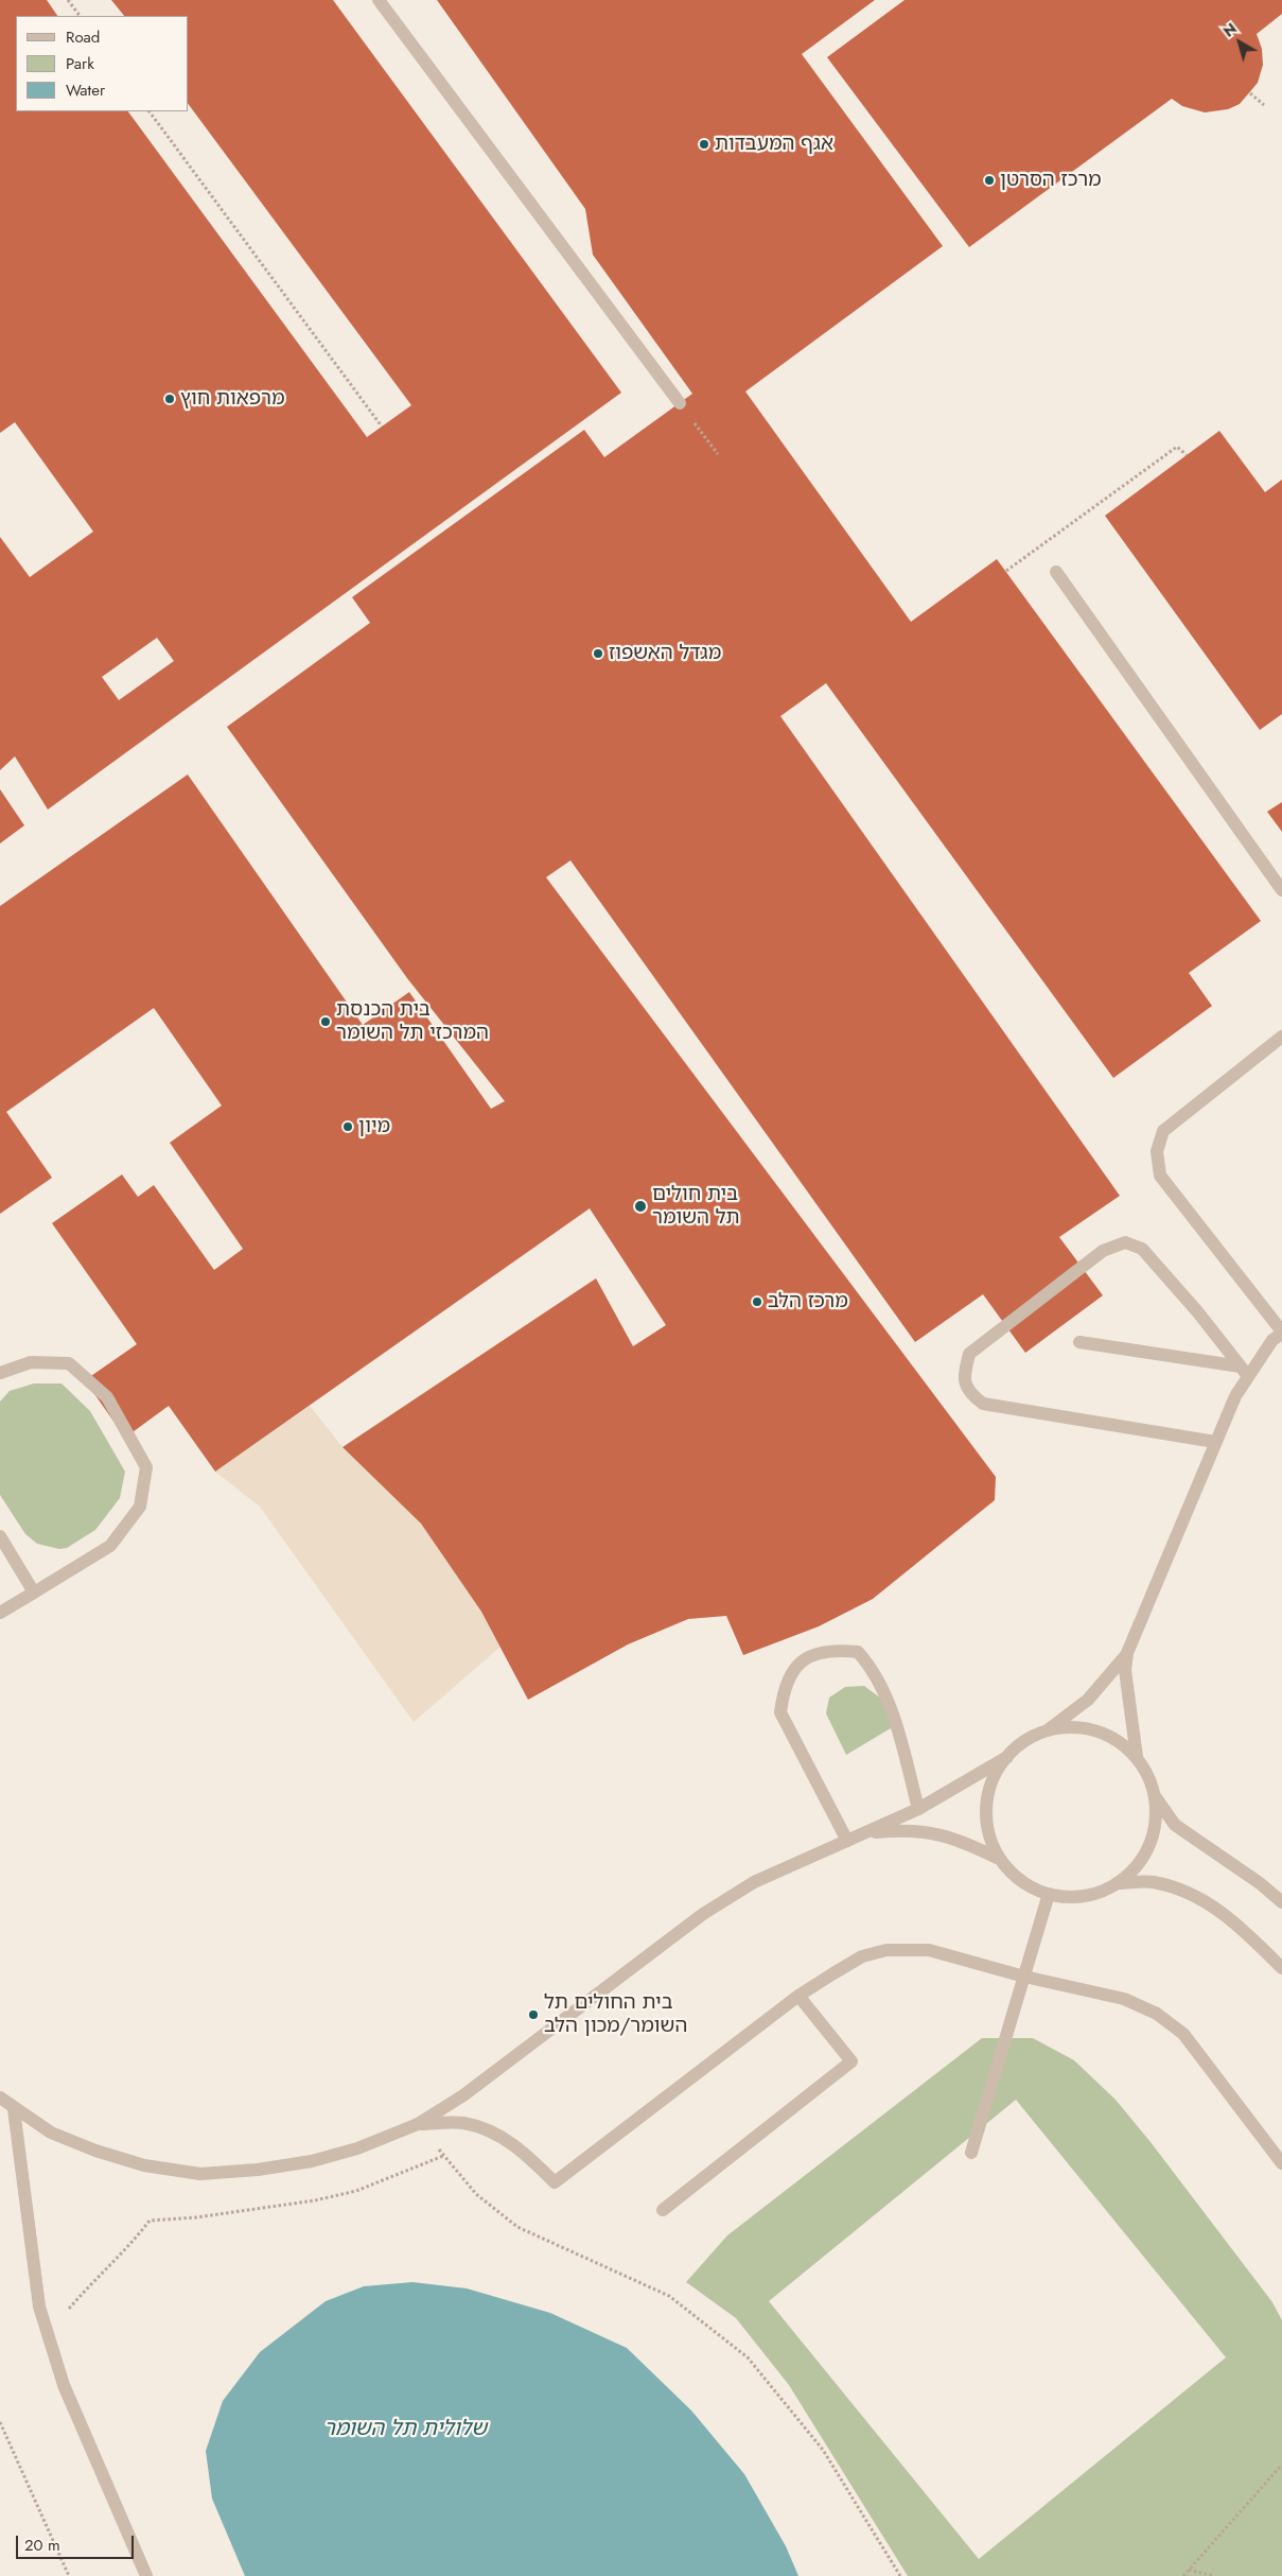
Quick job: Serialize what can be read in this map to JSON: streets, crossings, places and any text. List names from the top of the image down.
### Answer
{
  "water": ["שלולית תל השומר"],
  "places": [
    "אגף המעבדות",
    "מרכז הסרטן",
    "מרפאות חוץ",
    "מגדל האשפוז",
    "בית הכנסת המרכזי תל השומר",
    "מיון",
    "בית חולים תל השומר",
    "מרכז הלב",
    "בית החולים תל השומר/מכון הלב"
  ],
  "legend": ["Road", "Park", "Water"],
  "scale_bar": "20 m",
  "north": "top left"
}
